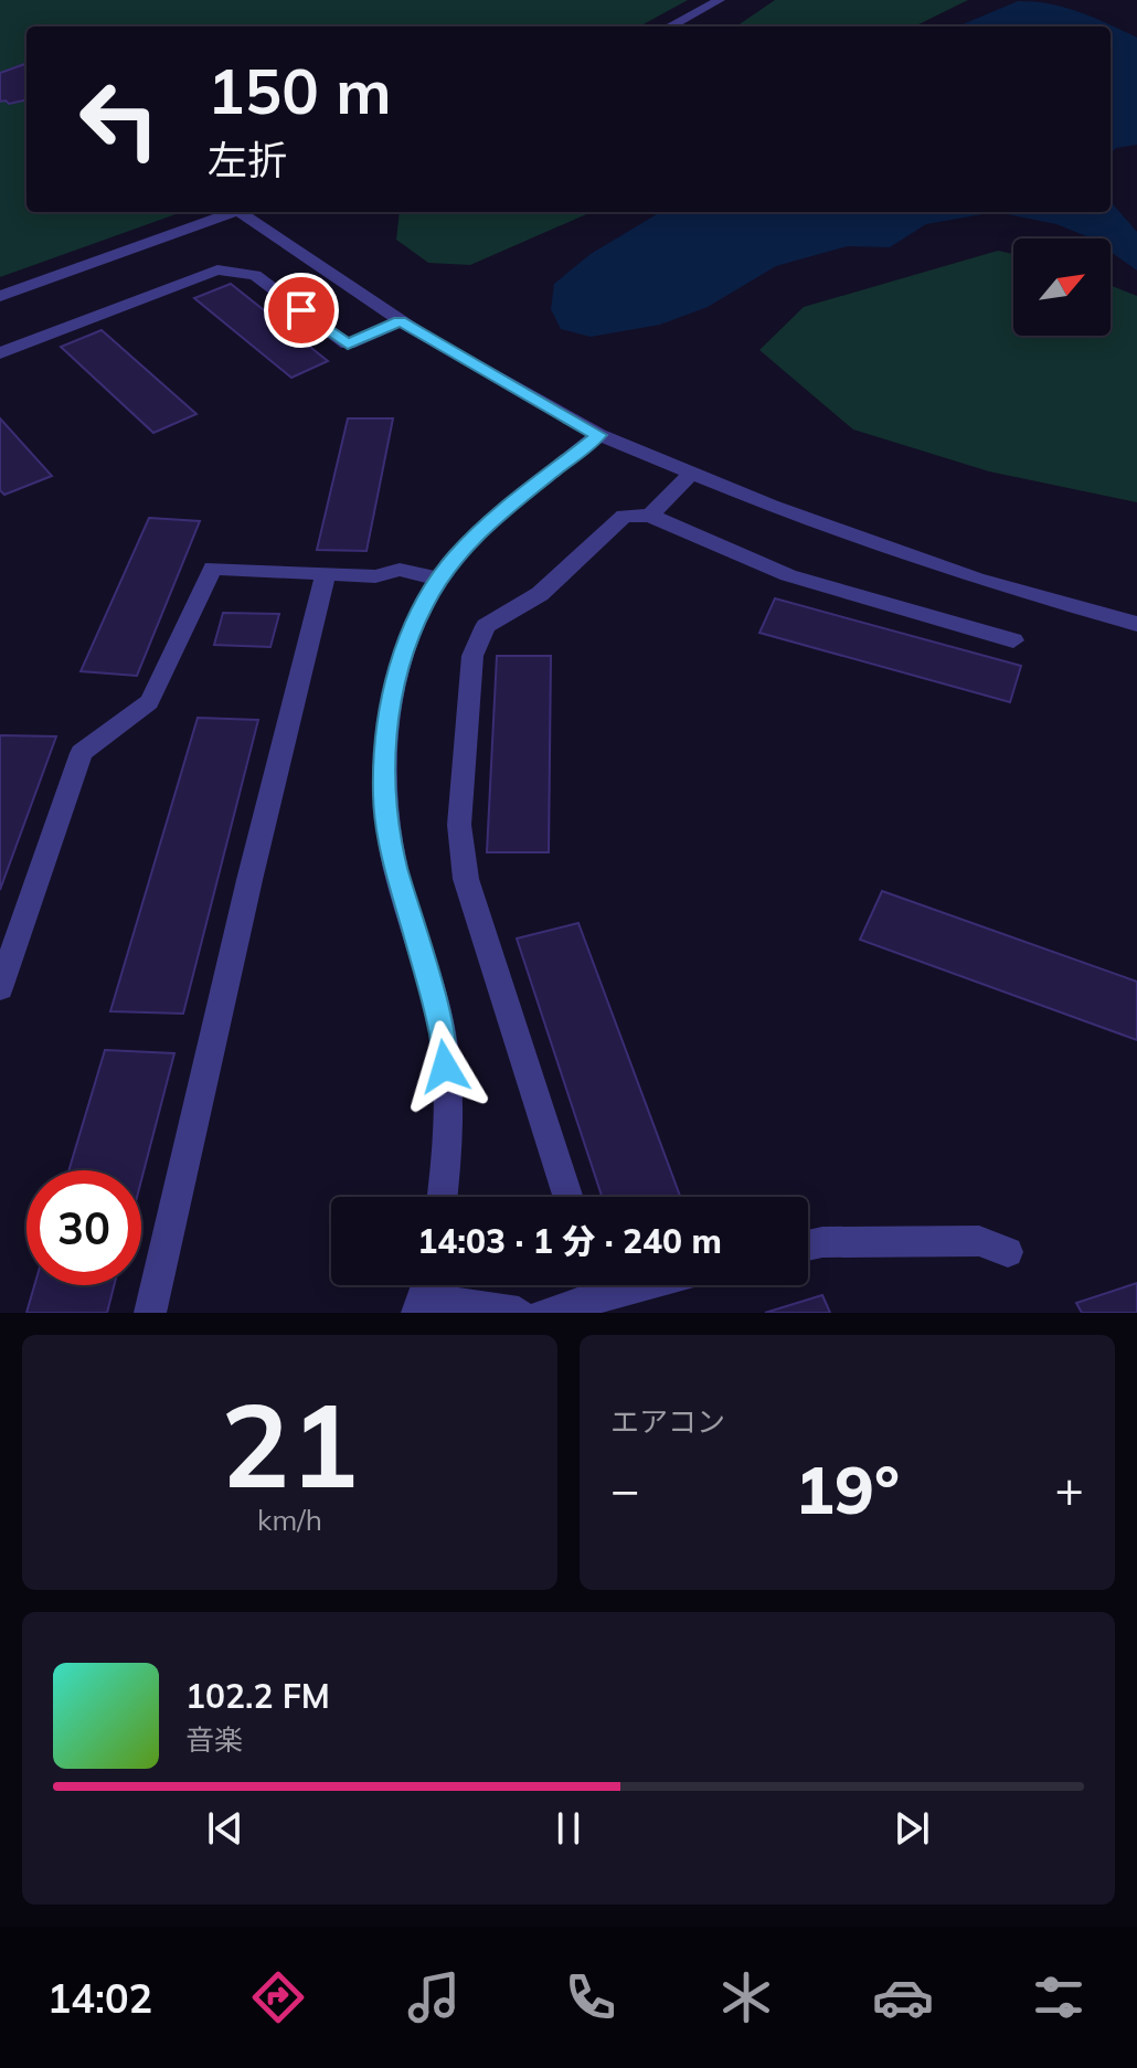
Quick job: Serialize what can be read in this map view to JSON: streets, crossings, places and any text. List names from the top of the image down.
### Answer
{
  "north": "top right",
  "page": {
    "turn": ["150 m", "左折"],
    "limit": "30",
    "trip": "14:03 · 1 分 · 240 m",
    "tile": [
      ["21", "km/h"],
      "エアコン"
    ],
    "heat": ["−", "19°", "+"],
    "song": ["102.2 FM", "音楽"],
    "tabs": "14:02"
  }
}
